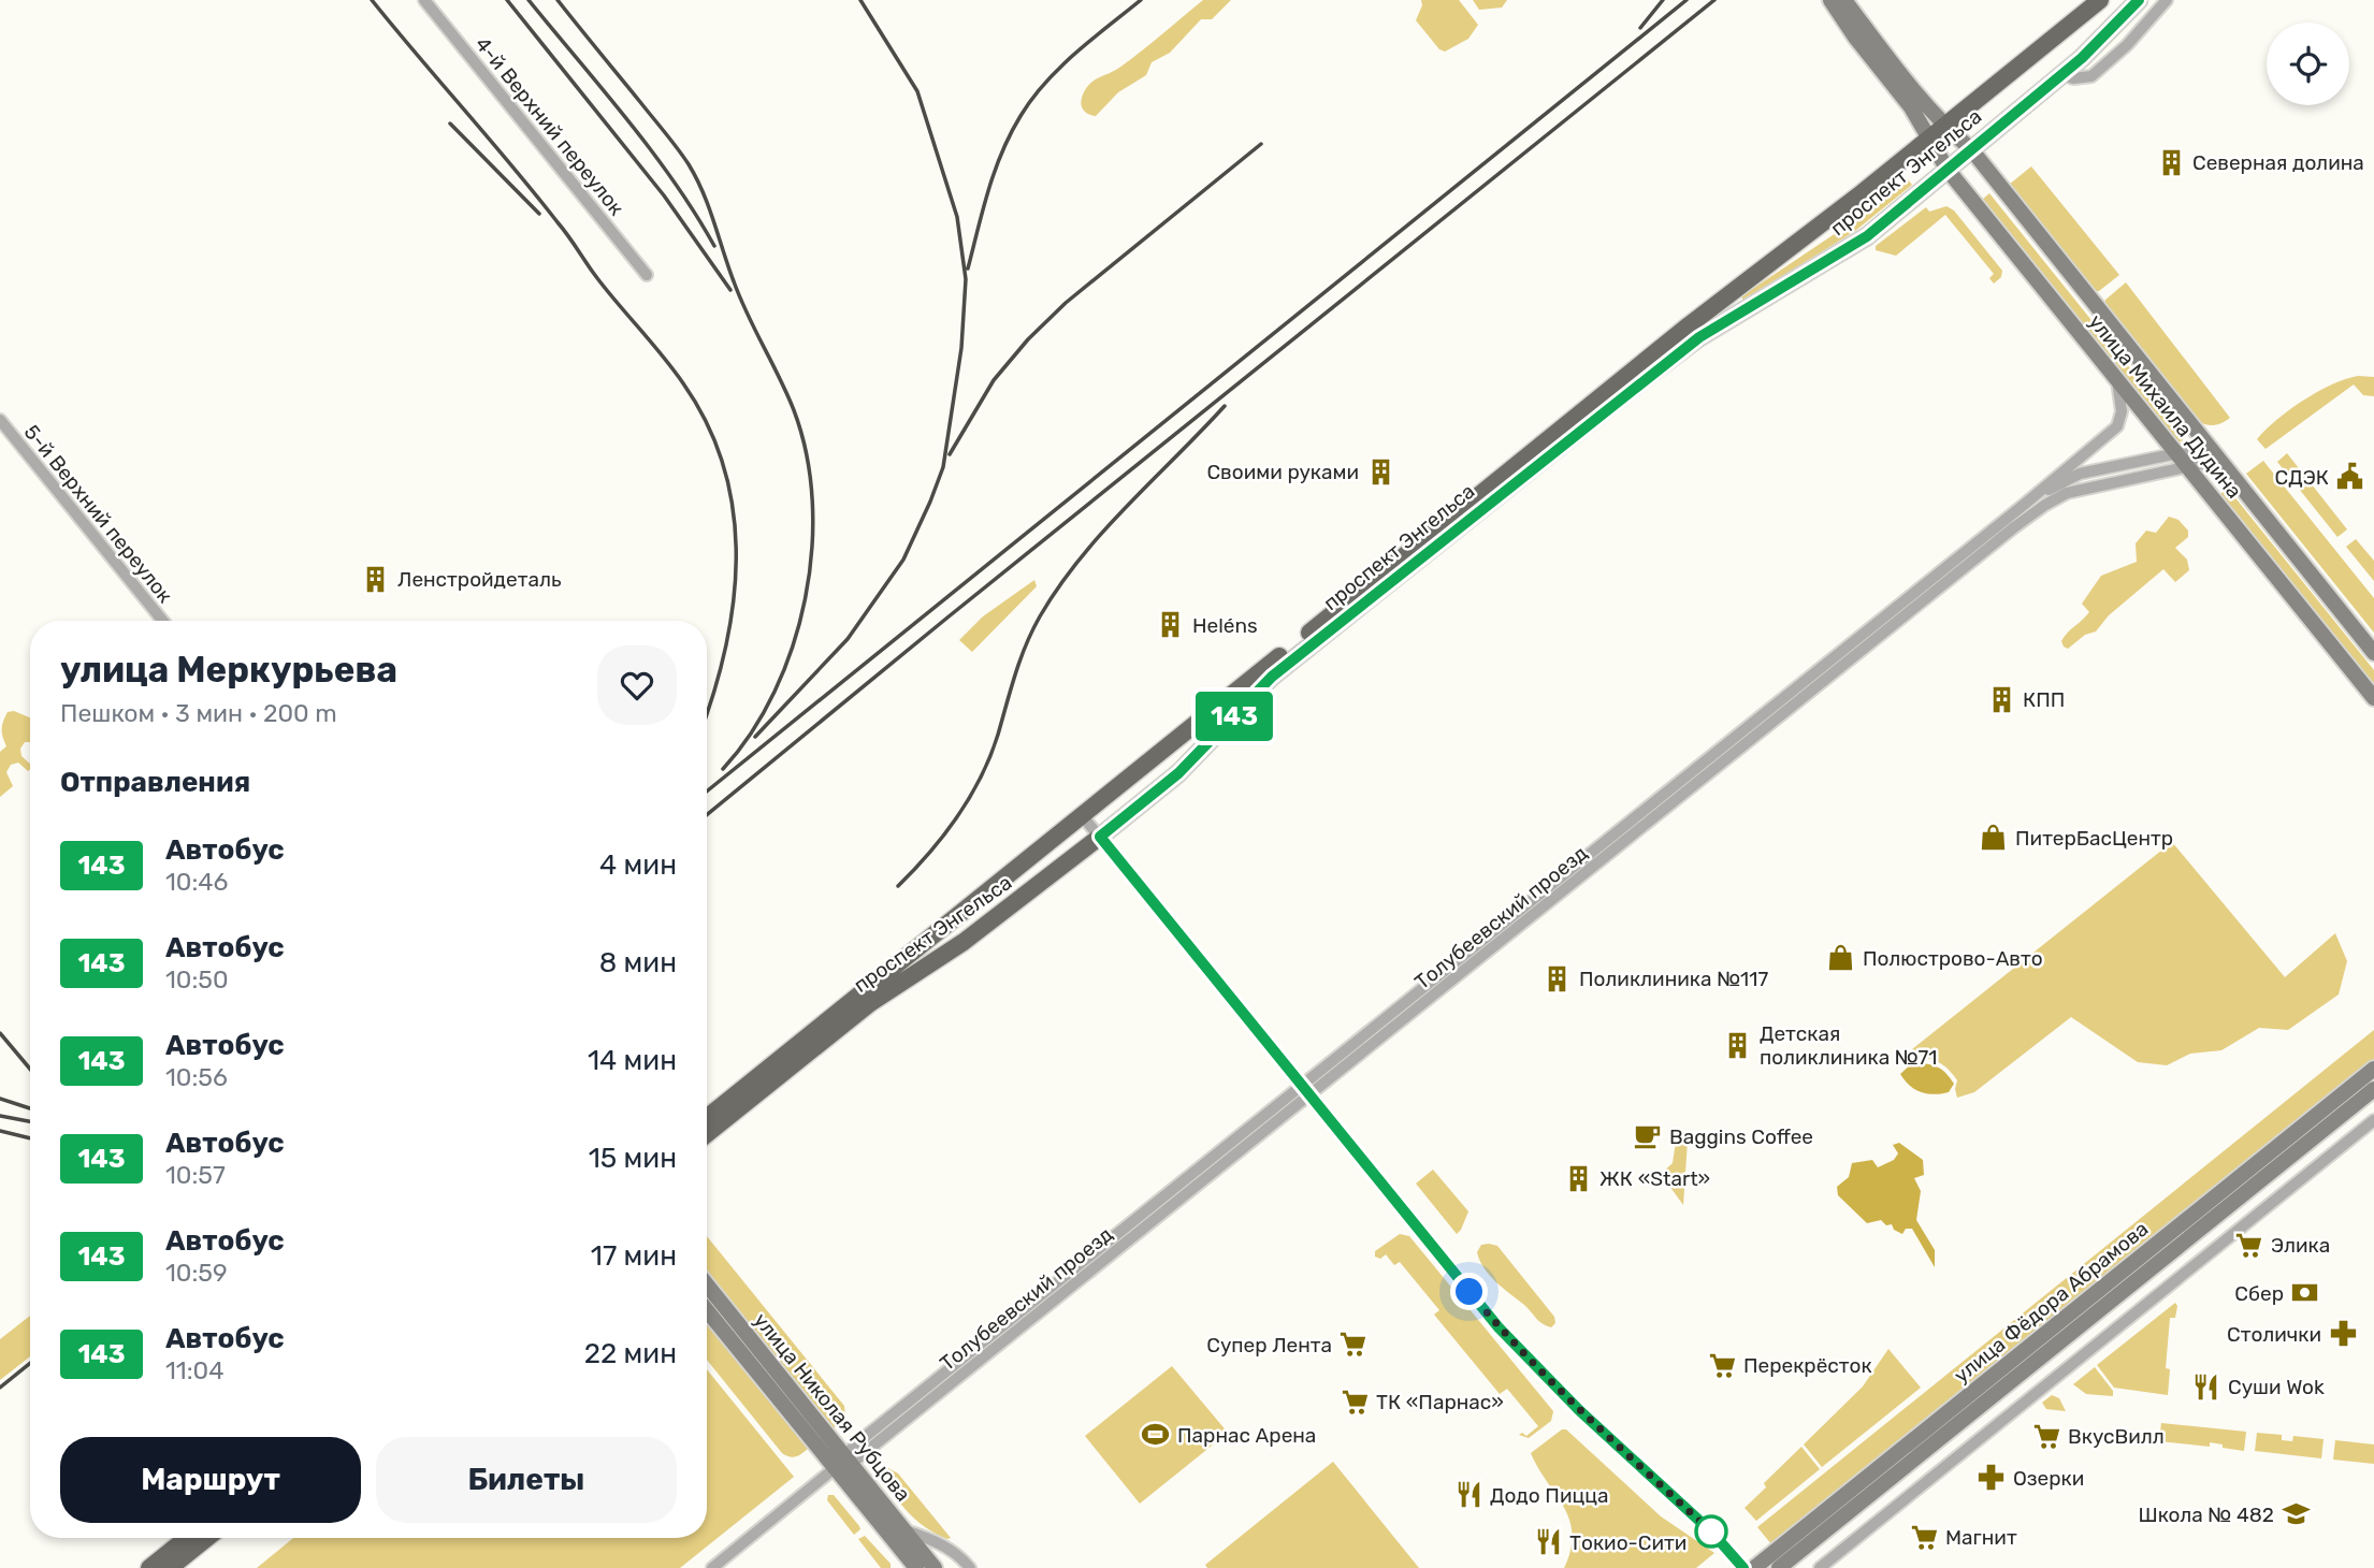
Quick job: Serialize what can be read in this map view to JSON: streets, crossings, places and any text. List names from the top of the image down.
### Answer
{
  "streets": {
    "main road": ["проспект Энгельса"],
    "street": [
      "4-й Верхний переулок",
      "улица Михаила Дудина",
      "5-й Верхний переулок",
      "Толубеевский проезд",
      "улица Фёдора Абрамова",
      "улица Николая Рубцова"
    ]
  },
  "crossings": [
    ["проспект Энгельса", "улица Михаила Дудина"],
    ["улица Михаила Дудина", "Толубеевский проезд"],
    ["Толубеевский проезд", "улица Николая Рубцова"]
  ],
  "places": {
    "building": [
      "Северная долина",
      "Своими руками",
      "Ленстройдеталь",
      "Heléns",
      "КПП",
      "Поликлиника №117",
      "Детская поликлиника №71",
      "ЖК «Start»"
    ],
    "public building": ["СДЭК"],
    "shop": ["ПитерБасЦентр", "Полюстрово-Авто"],
    "cafe": ["Baggins Coffee"],
    "supermarket": [
      "Элика",
      "Супер Лента",
      "Перекрёсток",
      "ТК «Парнас»",
      "ВкусВилл",
      "Магнит"
    ],
    "bank": ["Сбер"],
    "pharmacy": ["Столички", "Озерки"],
    "restaurant": ["Суши Wok", "Додо Пицца", "Токио-Сити"],
    "sports": ["Парнас Арена"],
    "school or university": ["Школа № 482"]
  },
  "lines": ["bus line 143"],
  "page": {
    "on_map": "143",
    "heading": [
      ["улица Меркурьева", "Пешком · 3 мин · 200 m"],
      "Отправления"
    ],
    "list": [
      {
        "mark": "143",
        "name": "Автобус",
        "note": "10:46",
        "value": "4 мин"
      },
      {
        "mark": "143",
        "name": "Автобус",
        "note": "10:50",
        "value": "8 мин"
      },
      {
        "mark": "143",
        "name": "Автобус",
        "note": "10:56",
        "value": "14 мин"
      },
      {
        "mark": "143",
        "name": "Автобус",
        "note": "10:57",
        "value": "15 мин"
      },
      {
        "mark": "143",
        "name": "Автобус",
        "note": "10:59",
        "value": "17 мин"
      },
      {
        "mark": "143",
        "name": "Автобус",
        "note": "11:04",
        "value": "22 мин"
      }
    ],
    "buttons": ["Маршрут", "Билеты"]
  }
}
